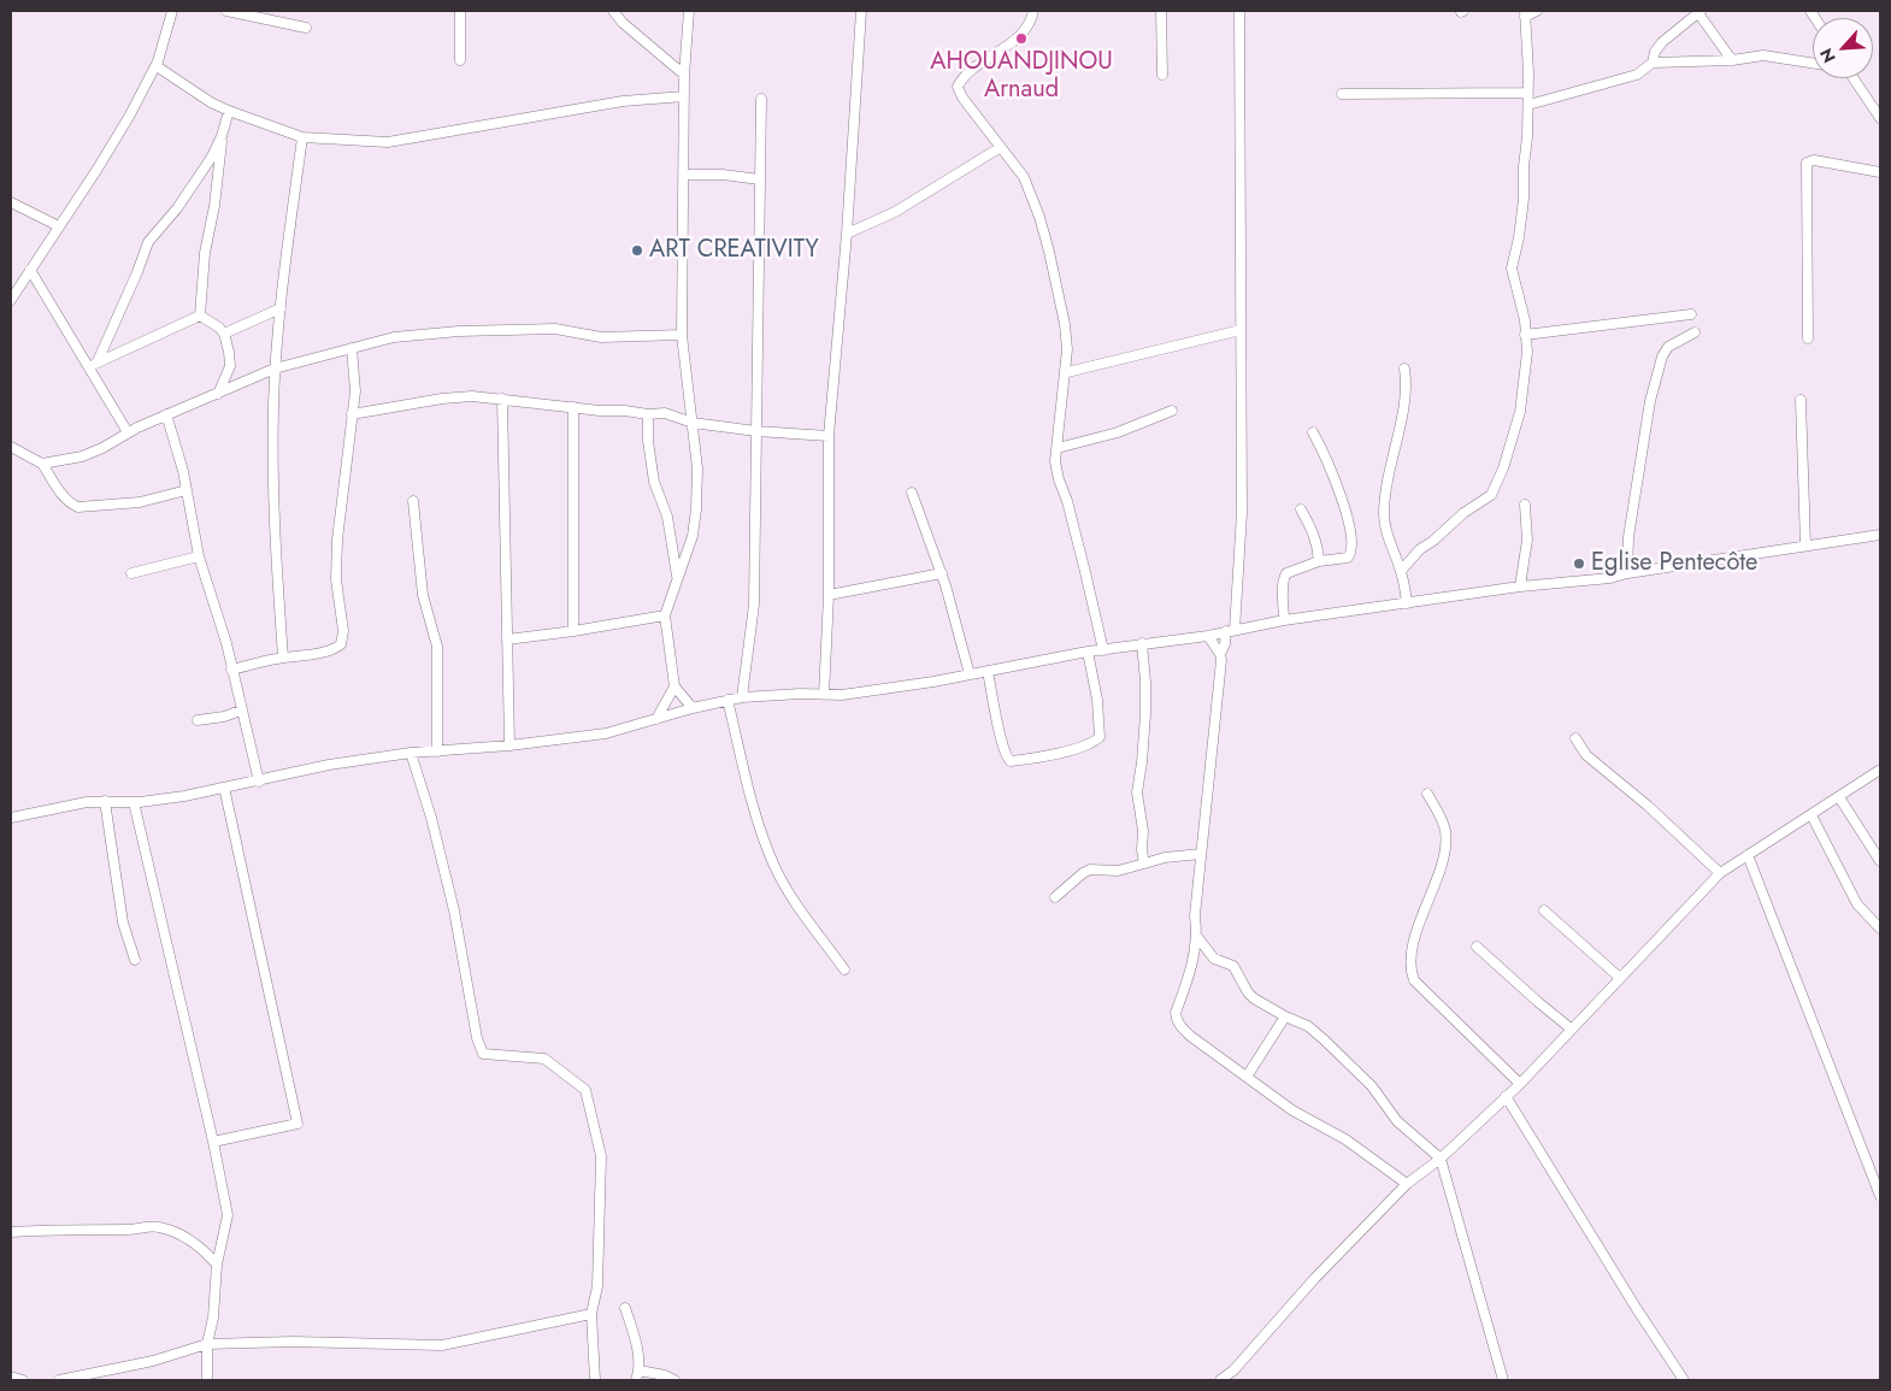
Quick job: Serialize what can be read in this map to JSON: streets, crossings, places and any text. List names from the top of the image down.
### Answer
{
  "places": ["AHOUANDJINOU Arnaud", "ART CREATIVITY", "Eglise Pentecôte"],
  "north": "bottom left"
}
